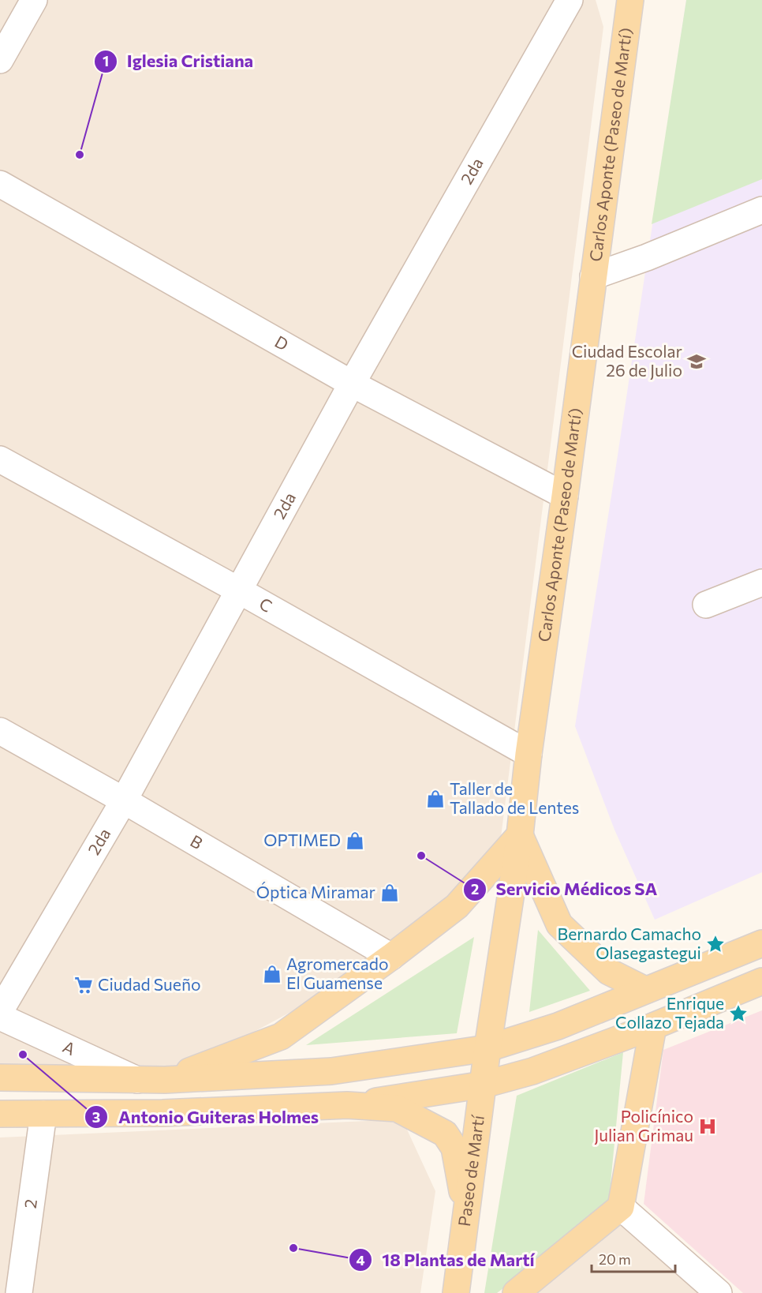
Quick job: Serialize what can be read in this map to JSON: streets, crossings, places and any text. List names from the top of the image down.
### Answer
{
  "streets": {
    "main road": ["Carlos Aponte (Paseo de Martí)", "Paseo de Martí"],
    "street": [
      "2da",
      "D",
      "C",
      "B",
      "A",
      "2"
    ]
  },
  "crossings": [
    ["Carlos Aponte (Paseo de Martí)", "D"],
    ["Carlos Aponte (Paseo de Martí)", "C"],
    ["Carlos Aponte (Paseo de Martí)", "Paseo de Martí"],
    ["2da", "D"],
    ["2da", "C"],
    ["2da", "B"]
  ],
  "places": {
    "other": [
      "Iglesia Cristiana",
      "Servicio Médicos SA",
      "Antonio Guiteras Holmes",
      "18 Plantas de Martí"
    ],
    "school or university": ["Ciudad Escolar 26 de Julio"],
    "shop": [
      "Taller de Tallado de Lentes",
      "OPTIMED",
      "Óptica Miramar",
      "Agromercado El Guamense"
    ],
    "place": ["Bernardo Camacho Olasegastegui", "Enrique Collazo Tejada"],
    "supermarket": ["Ciudad Sueño"],
    "hospital": ["Policínico Julian Grimau"]
  },
  "scale_bar": "20 m"
}
